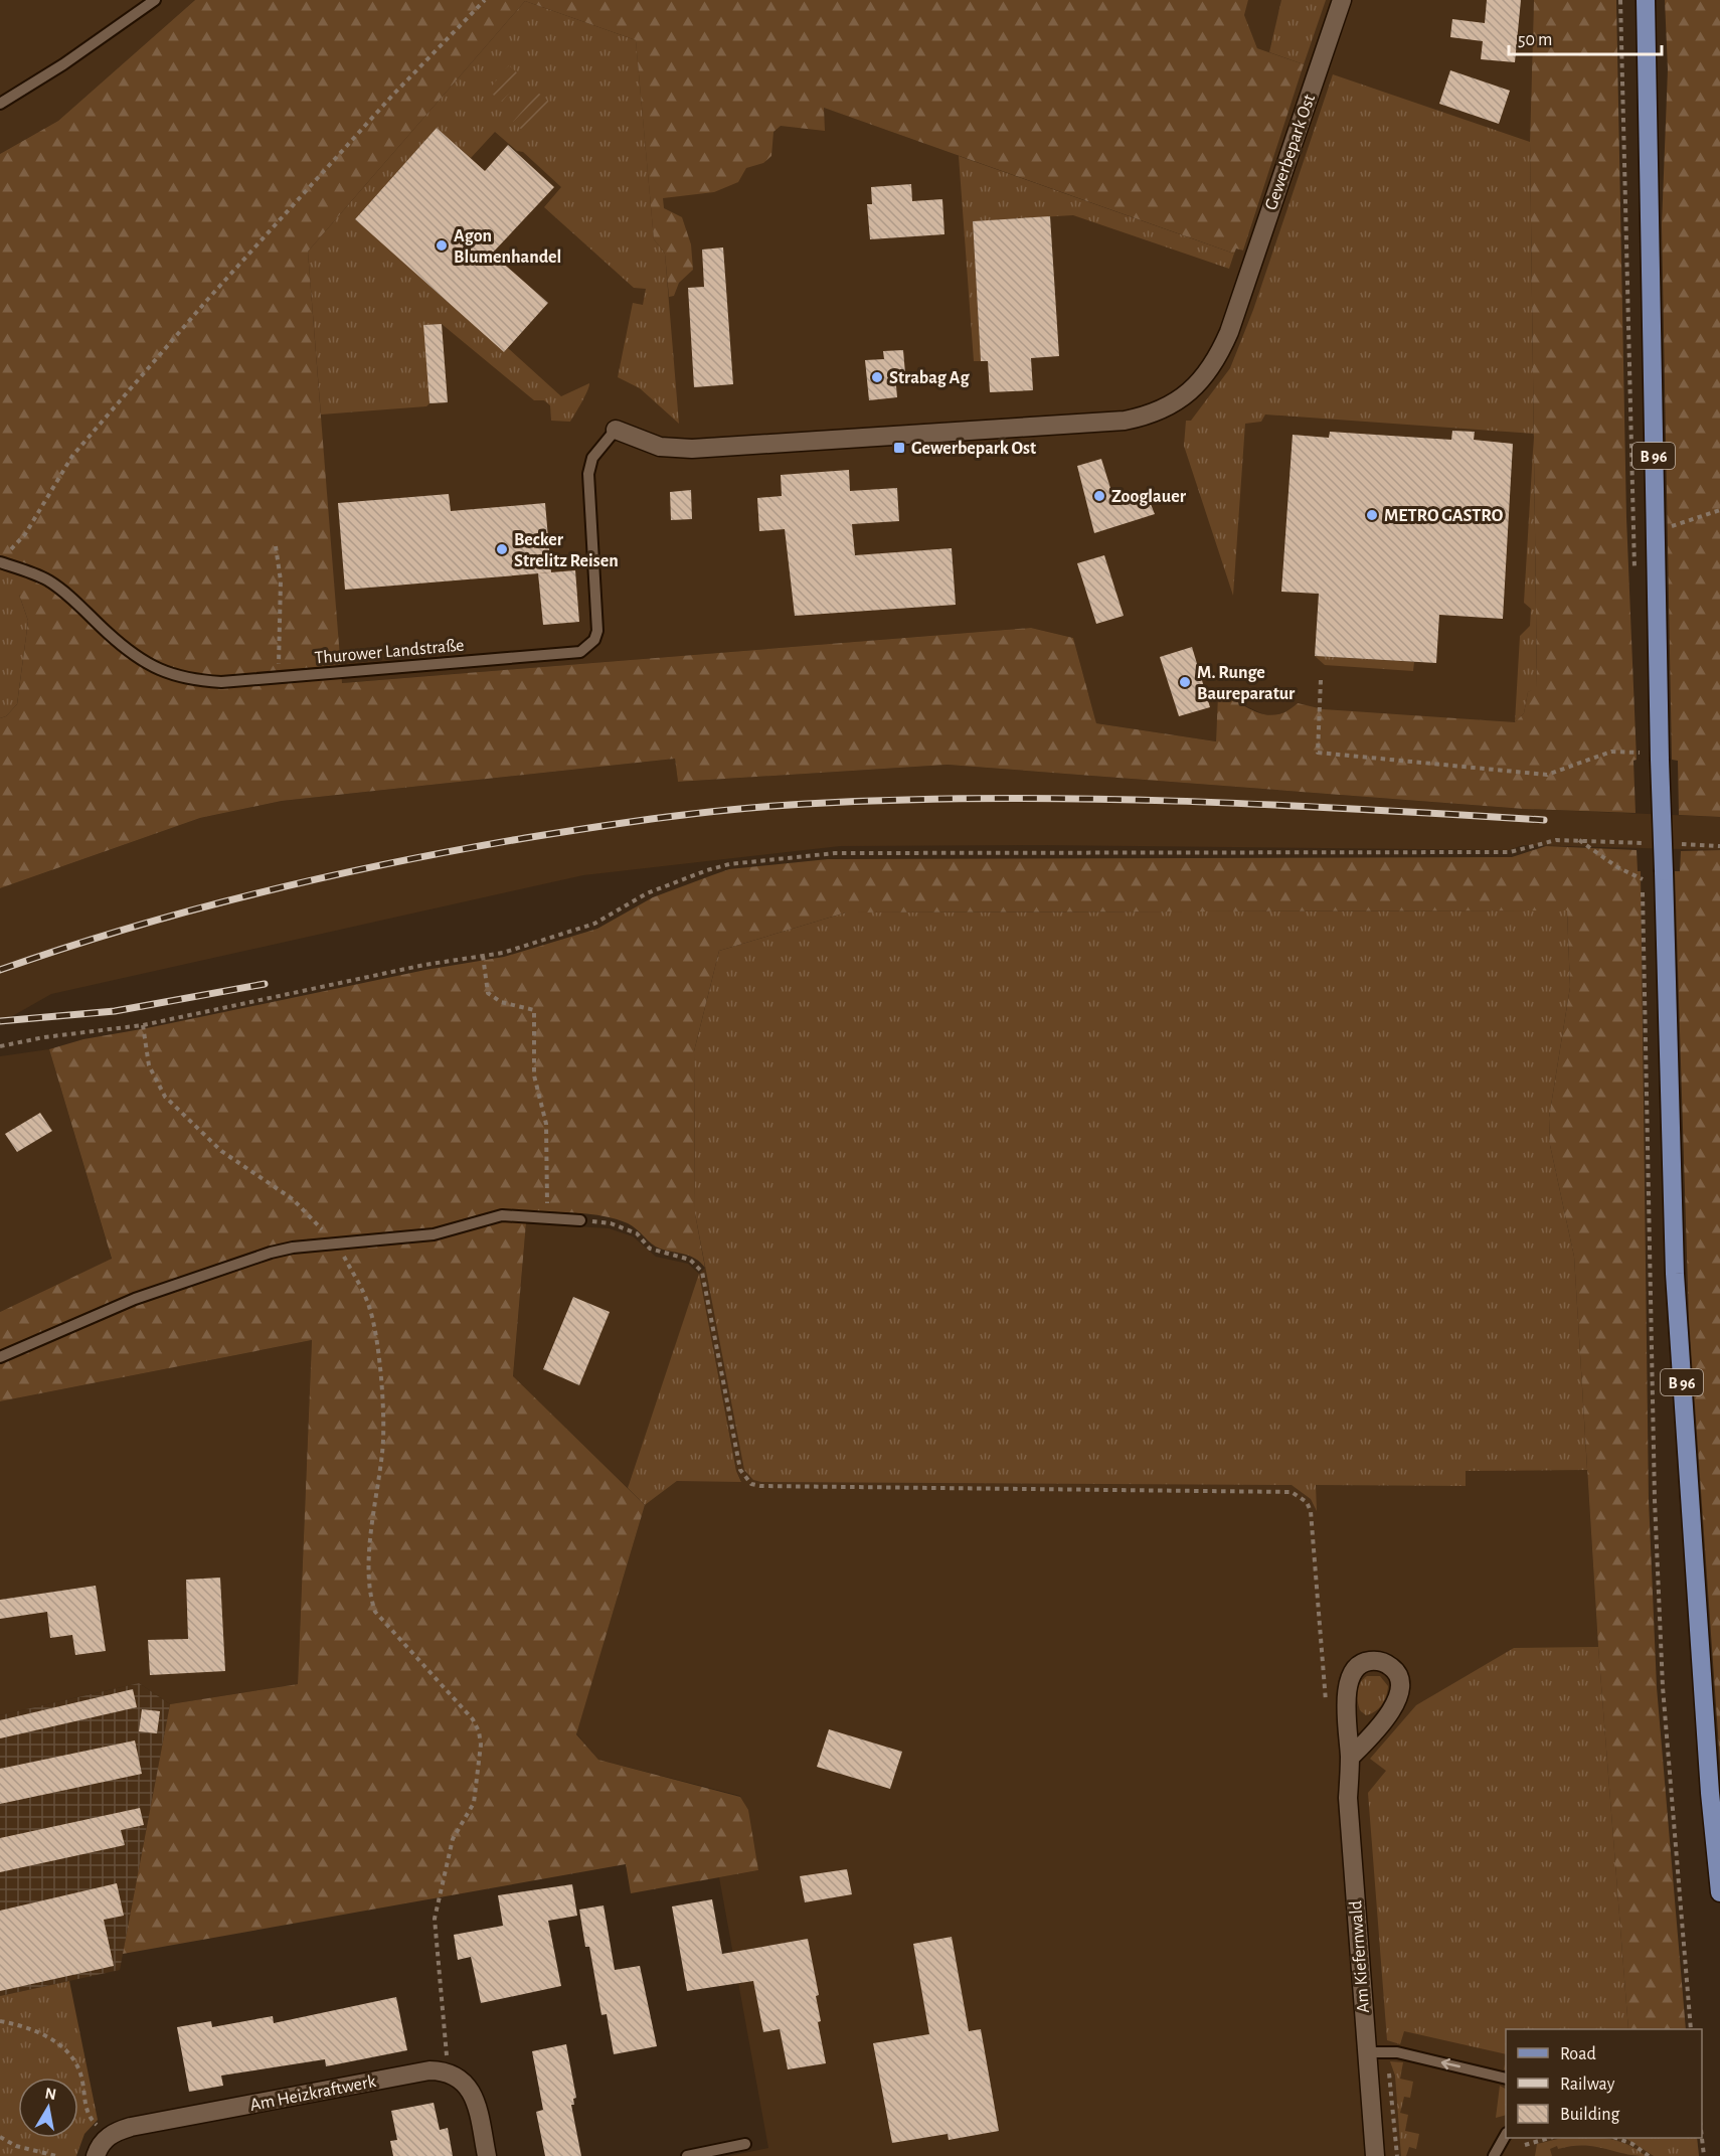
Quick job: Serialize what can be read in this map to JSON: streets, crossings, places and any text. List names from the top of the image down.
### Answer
{
  "streets": {
    "main road": ["B 96"],
    "street": ["Gewerbepark Ost", "Am Kiefernwald", "Am Heizkraftwerk"],
    "lane": ["Thurower Landstraße"]
  },
  "crossings": [
    ["Gewerbepark Ost", "Thurower Landstraße"]
  ],
  "places": {
    "other": [
      "Agon Blumenhandel",
      "Strabag Ag",
      "Zooglauer",
      "METRO GASTRO",
      "Becker Strelitz Reisen",
      "M. Runge Baureparatur"
    ],
    "transit": ["Gewerbepark Ost"]
  },
  "legend": ["Road", "Railway", "Building"],
  "scale_bar": "50 m",
  "north": "top"
}
